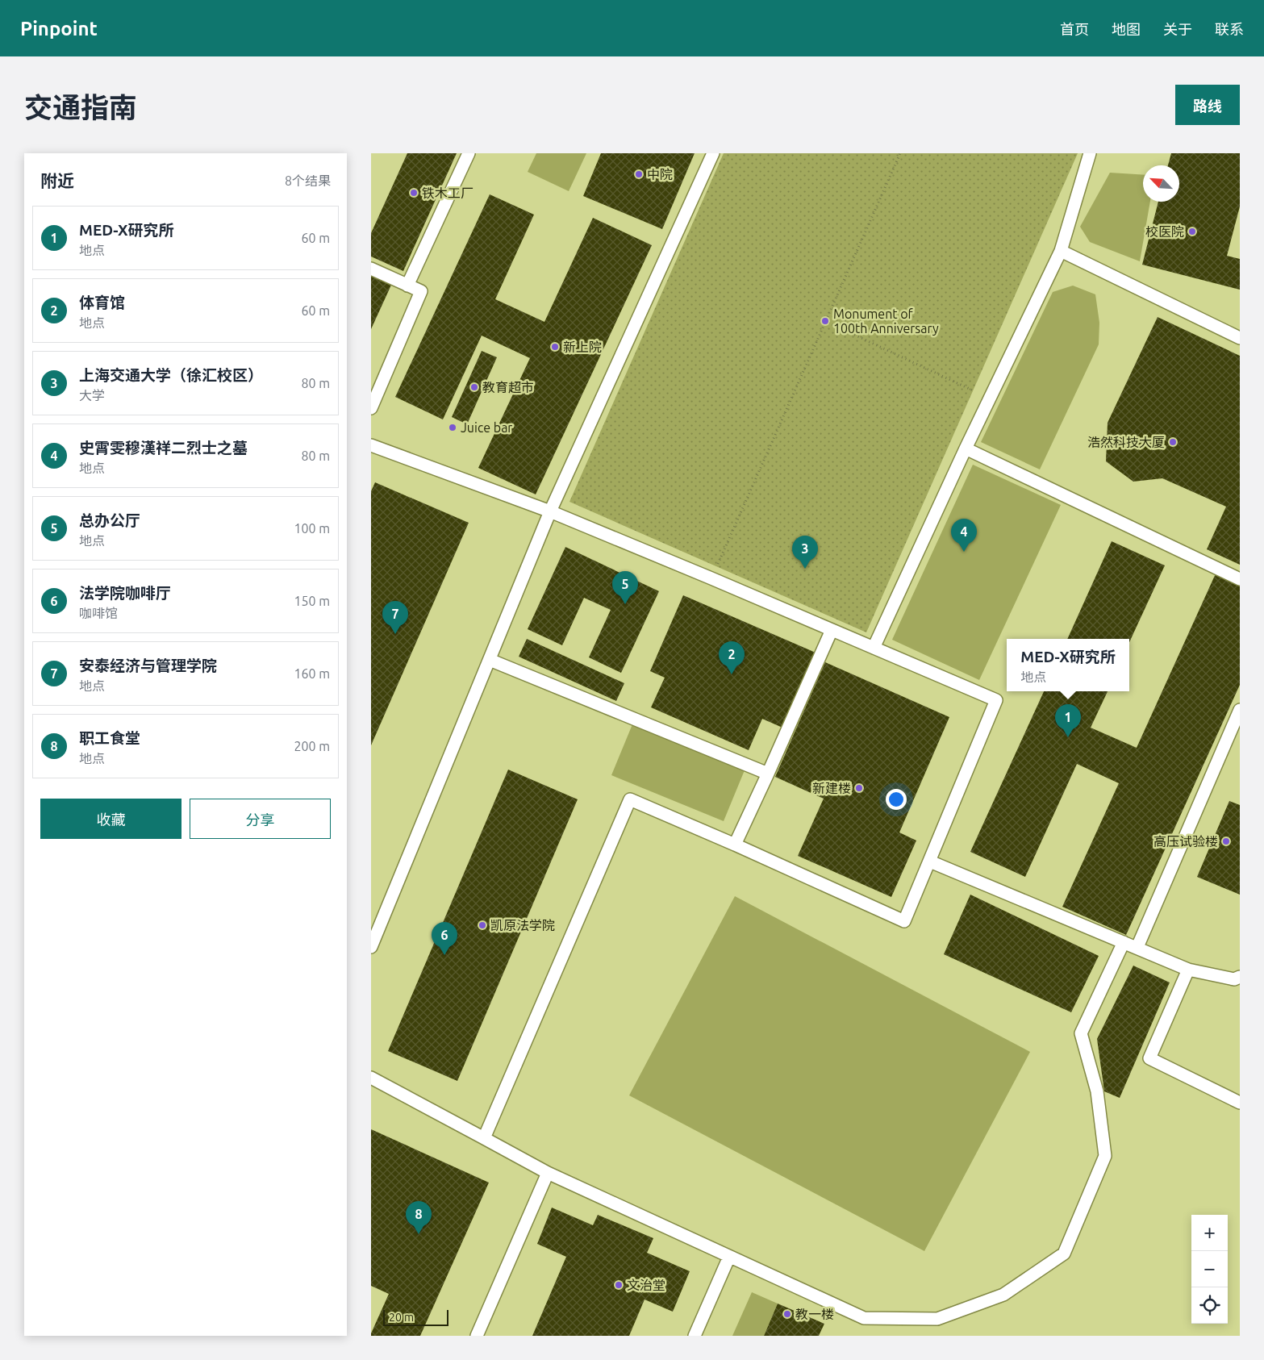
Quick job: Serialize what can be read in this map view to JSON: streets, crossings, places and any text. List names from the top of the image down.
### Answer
{
  "places": [
    "中院",
    "铁木工厂",
    "校医院",
    "Monument of 100th Anniversary",
    "新上院",
    "教育超市",
    "Juice bar",
    "浩然科技大厦",
    "新建楼",
    "高压试验楼",
    "凯原法学院",
    "文治堂",
    "教一楼"
  ],
  "scale_bar": "20 m",
  "north": "top left",
  "page": {
    "header": "Pinpoint",
    "nav": [
      "首页",
      "地图",
      "关于",
      "联系"
    ],
    "title": "交通指南",
    "buttons": [
      "路线",
      ["收藏", "分享"]
    ],
    "heading": ["附近", "8个结果"],
    "list": [
      {
        "mark": "1",
        "name": "MED-X研究所",
        "note": "地点",
        "value": "60 m"
      },
      {
        "mark": "2",
        "name": "体育馆",
        "note": "地点",
        "value": "60 m"
      },
      {
        "mark": "3",
        "name": "上海交通大学（徐汇校区）",
        "note": "大学",
        "value": "80 m"
      },
      {
        "mark": "4",
        "name": "史霄雯穆漢祥二烈士之墓",
        "note": "地点",
        "value": "80 m"
      },
      {
        "mark": "5",
        "name": "总办公厅",
        "note": "地点",
        "value": "100 m"
      },
      {
        "mark": "6",
        "name": "法学院咖啡厅",
        "note": "咖啡馆",
        "value": "150 m"
      },
      {
        "mark": "7",
        "name": "安泰经济与管理学院",
        "note": "地点",
        "value": "160 m"
      },
      {
        "mark": "8",
        "name": "职工食堂",
        "note": "地点",
        "value": "200 m"
      }
    ],
    "pins": [
      "4",
      "3",
      "5",
      "7",
      "2",
      "1",
      "6",
      "8"
    ],
    "popup": ["MED-X研究所", "地点"],
    "map_buttons": ["+", "−"],
    "scale": "20 m"
  }
}
